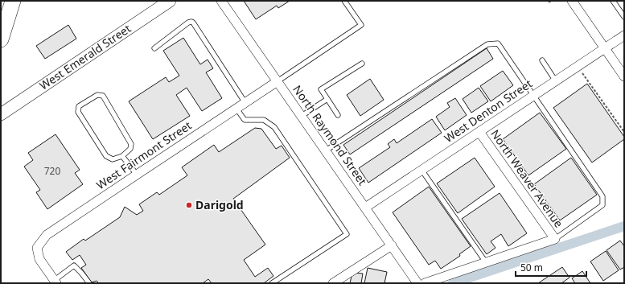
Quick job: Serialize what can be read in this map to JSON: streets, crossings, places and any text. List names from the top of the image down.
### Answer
{
  "streets": {
    "main road": ["West Emerald Street"],
    "street": [
      "West Denton Street",
      "North Raymond Street",
      "West Fairmont Street",
      "North Weaver Avenue"
    ]
  },
  "crossings": [
    ["West Denton Street", "North Raymond Street"],
    ["West Denton Street", "North Weaver Avenue"],
    ["North Raymond Street", "West Fairmont Street"]
  ],
  "places": ["Darigold"],
  "house_numbers": ["720"],
  "scale_bar": "50 m"
}
